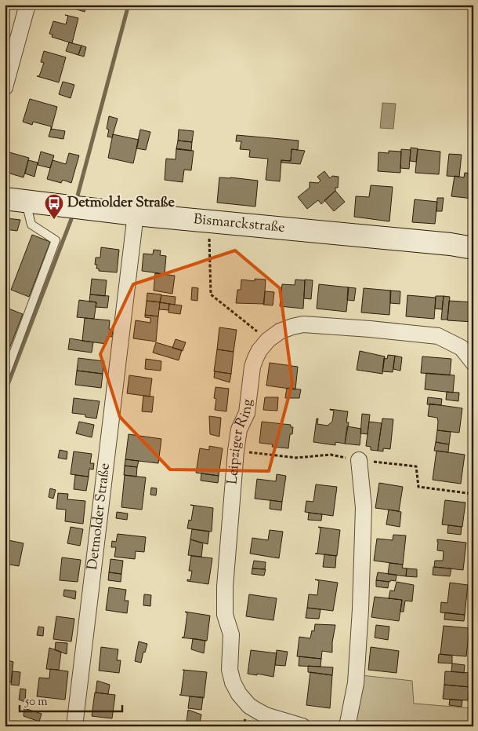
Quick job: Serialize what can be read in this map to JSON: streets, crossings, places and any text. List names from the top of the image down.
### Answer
{
  "streets": {
    "main road": ["Bismarckstraße"],
    "street": ["Leipziger Ring", "Detmolder Straße"]
  },
  "crossings": [
    ["Bismarckstraße", "Detmolder Straße"]
  ],
  "places": {
    "bus stop": ["Detmolder Straße"]
  },
  "scale_bar": "50 m"
}
